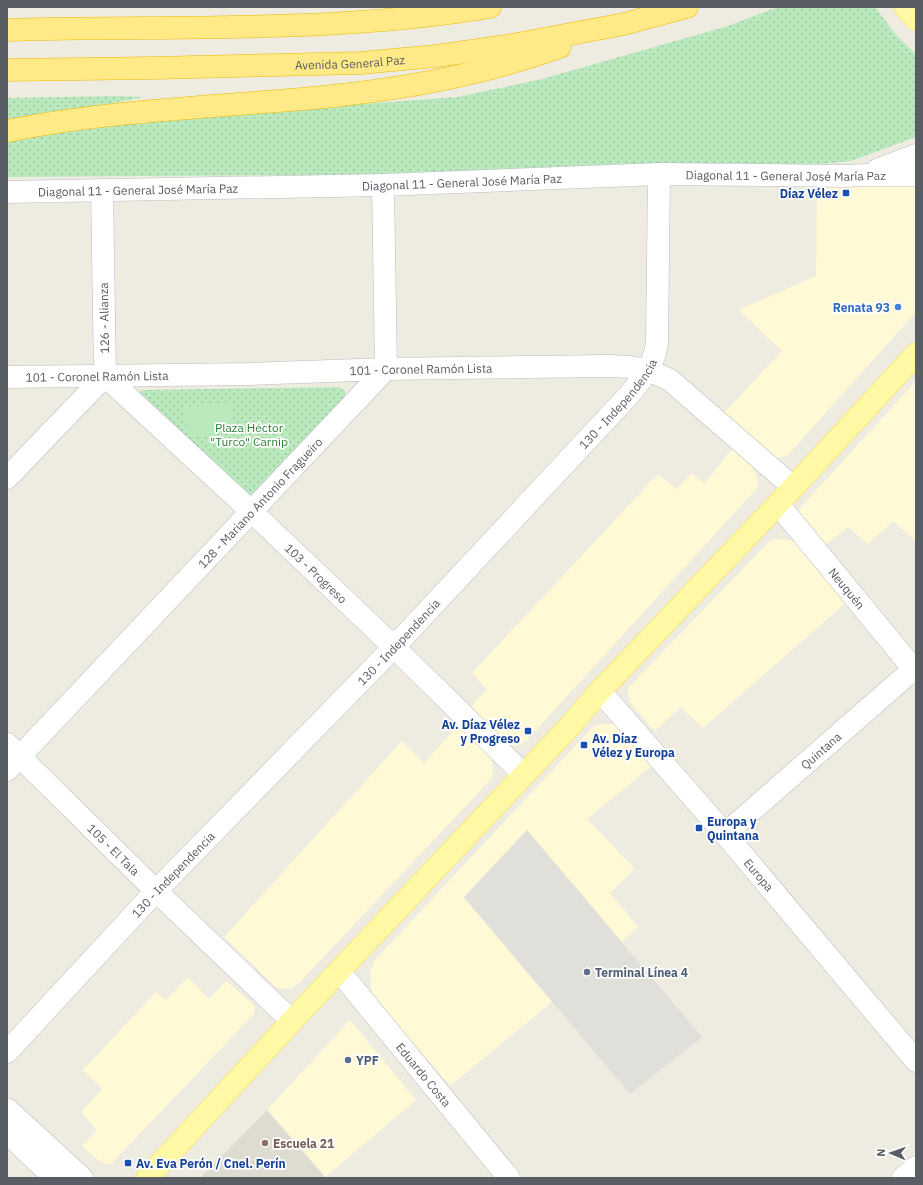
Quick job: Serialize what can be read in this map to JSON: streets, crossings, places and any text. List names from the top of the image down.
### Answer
{
  "streets": {
    "highway": ["Avenida General Paz"],
    "street": [
      "Diagonal 11 - General José María Paz",
      "126 - Alianza",
      "101 - Coronel Ramón Lista",
      "130 - Independencia",
      "128 - Mariano Antonio Fragueiro",
      "103 - Progreso",
      "Neuquén",
      "Quintana",
      "105 - El Tala",
      "Europa",
      "Eduardo Costa"
    ]
  },
  "crossings": [
    ["Diagonal 11 - General José María Paz", "126 - Alianza"],
    ["Diagonal 11 - General José María Paz", "130 - Independencia"],
    ["126 - Alianza", "101 - Coronel Ramón Lista"],
    ["126 - Alianza", "103 - Progreso"],
    ["101 - Coronel Ramón Lista", "130 - Independencia"],
    ["101 - Coronel Ramón Lista", "128 - Mariano Antonio Fragueiro"],
    ["101 - Coronel Ramón Lista", "103 - Progreso"],
    ["130 - Independencia", "103 - Progreso"],
    ["130 - Independencia", "105 - El Tala"],
    ["128 - Mariano Antonio Fragueiro", "103 - Progreso"],
    ["128 - Mariano Antonio Fragueiro", "105 - El Tala"],
    ["Neuquén", "Quintana"],
    ["Quintana", "Europa"]
  ],
  "parks": ["Plaza Héctor \"Turco\" Carnip"],
  "places": {
    "transit": [
      "Díaz Vélez",
      "Av. Díaz Vélez y Progreso",
      "Av. Díaz Vélez y Europa",
      "Europa y Quintana",
      "Av. Eva Perón / Cnel. Perín"
    ],
    "other": [
      "Renata 93",
      "Terminal Línea 4",
      "YPF",
      "Escuela 21"
    ]
  },
  "north": "left"
}
